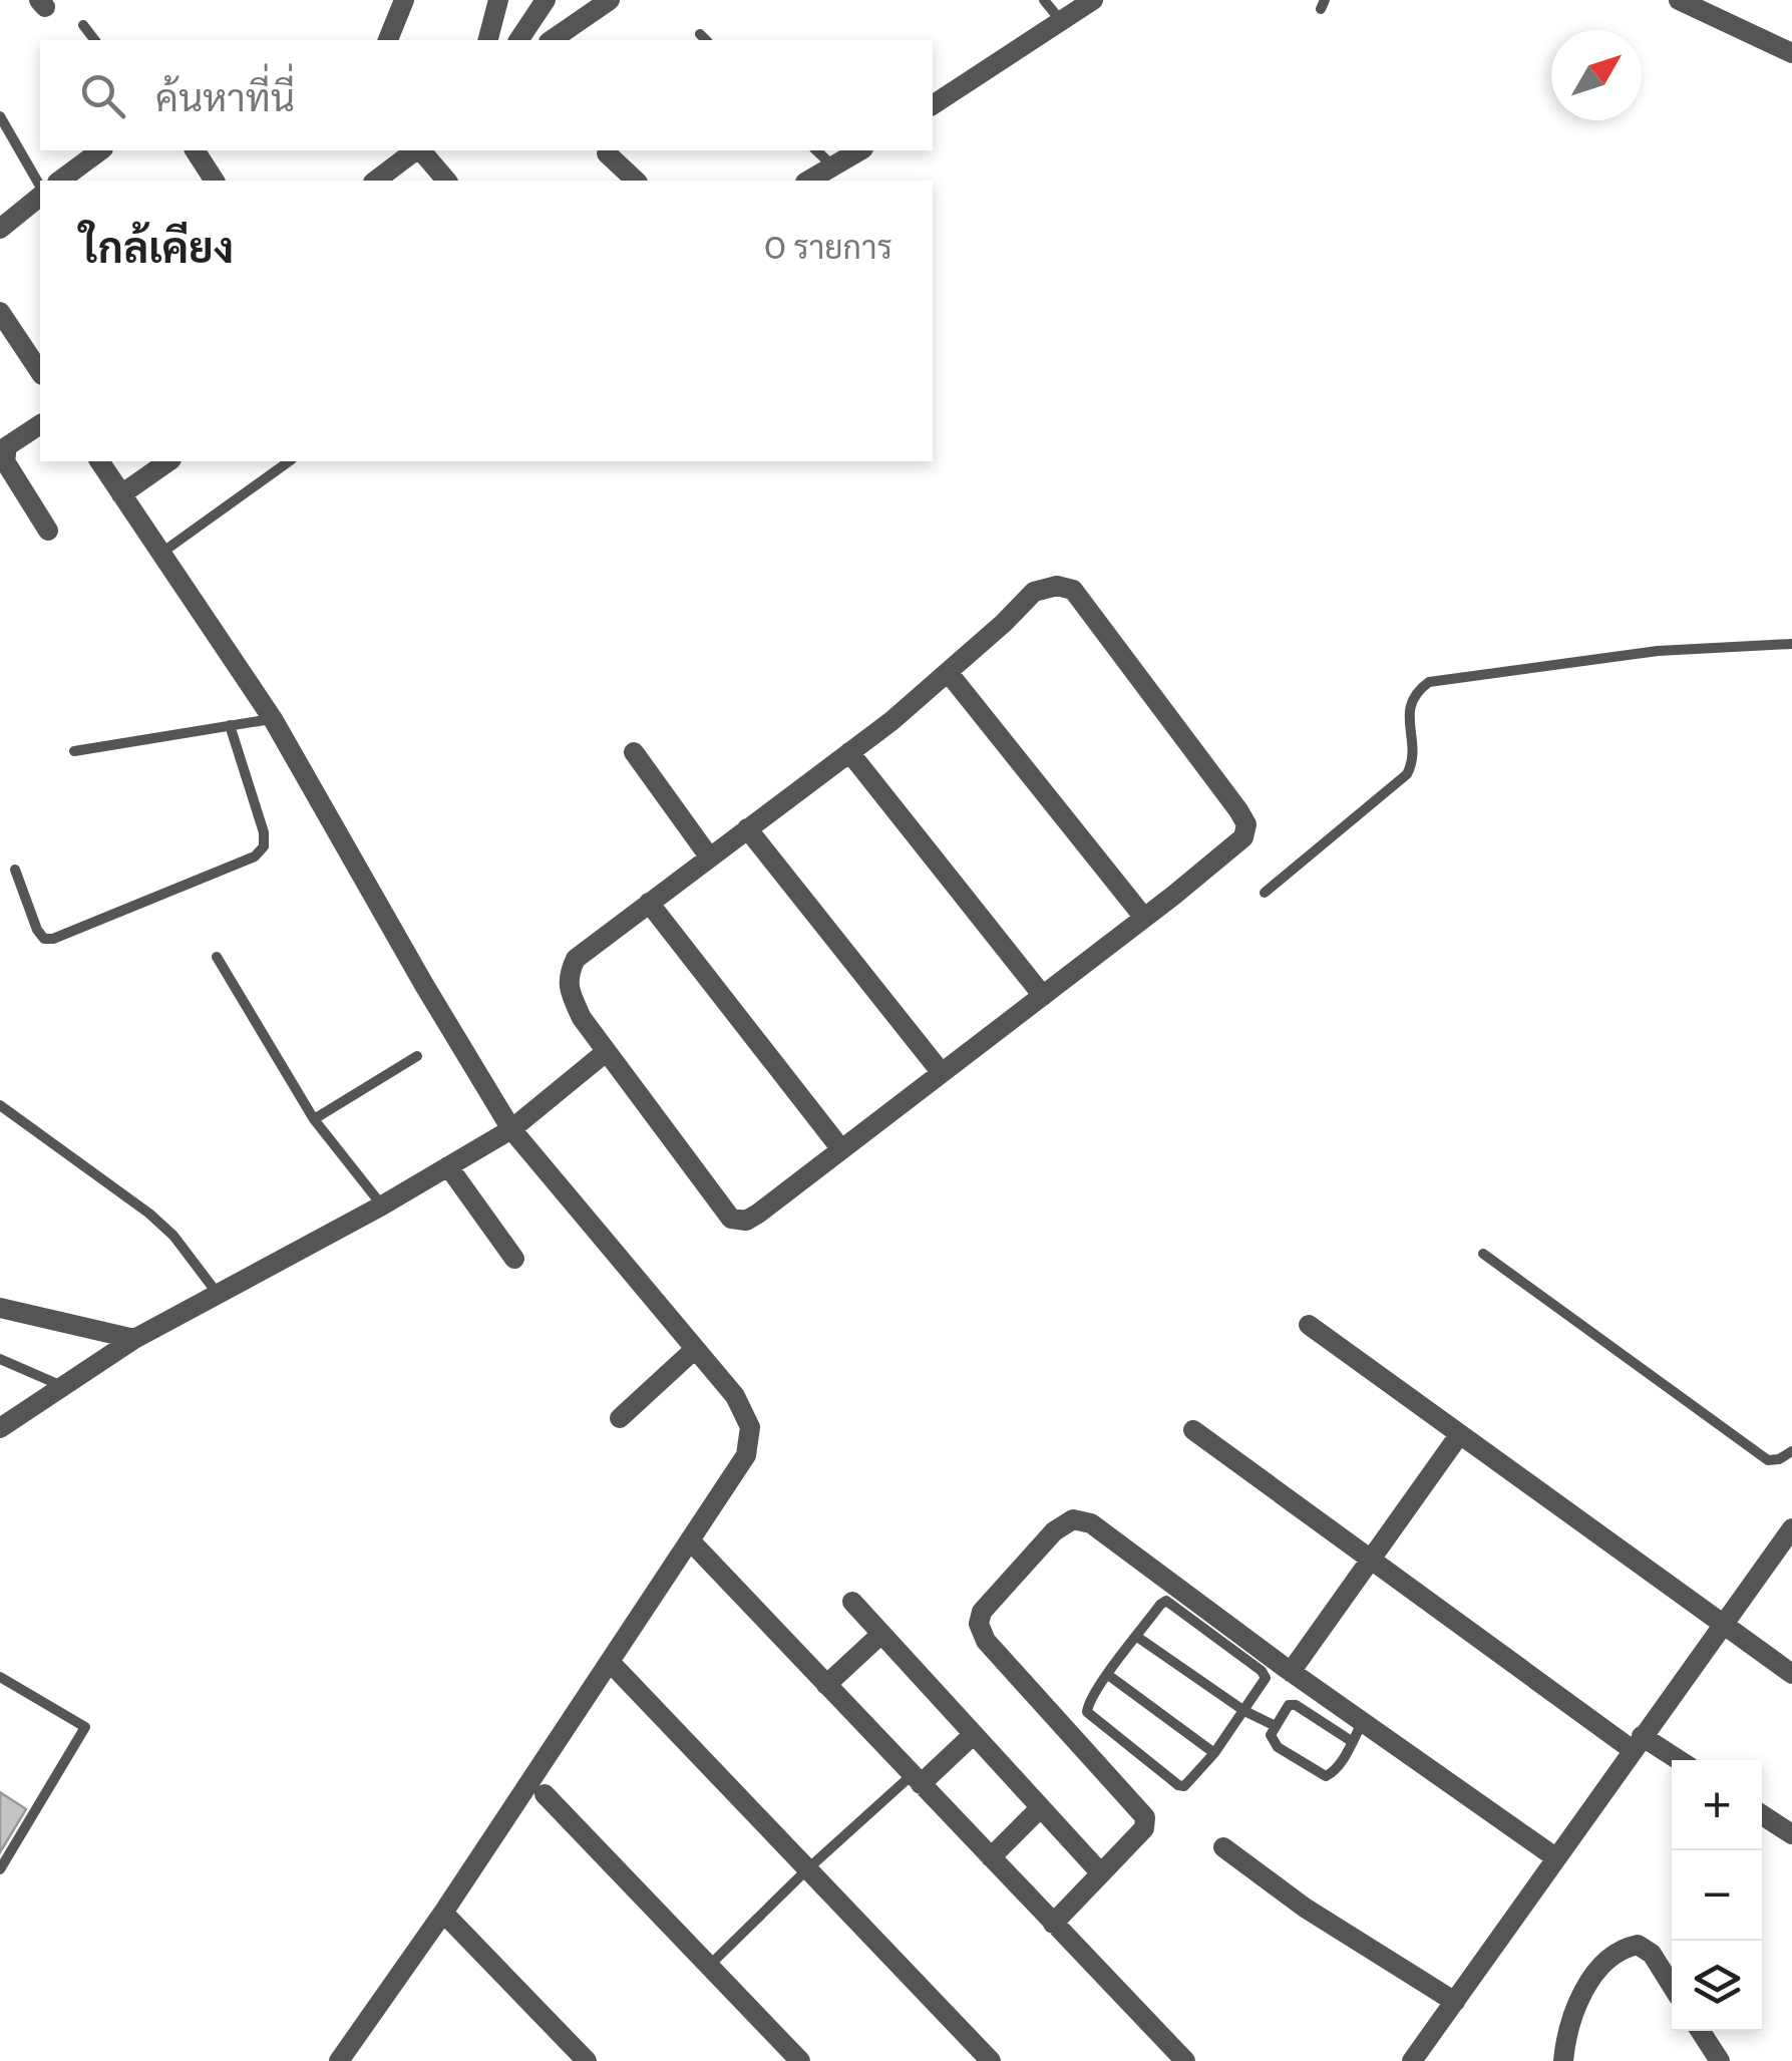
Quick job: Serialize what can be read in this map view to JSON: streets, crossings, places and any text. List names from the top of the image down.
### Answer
{
  "north": "top right",
  "page": {
    "search": "ค้นหาที่นี่",
    "heading": ["ใกล้เคียง", "0 รายการ"],
    "map_buttons": ["+", "−"]
  }
}
